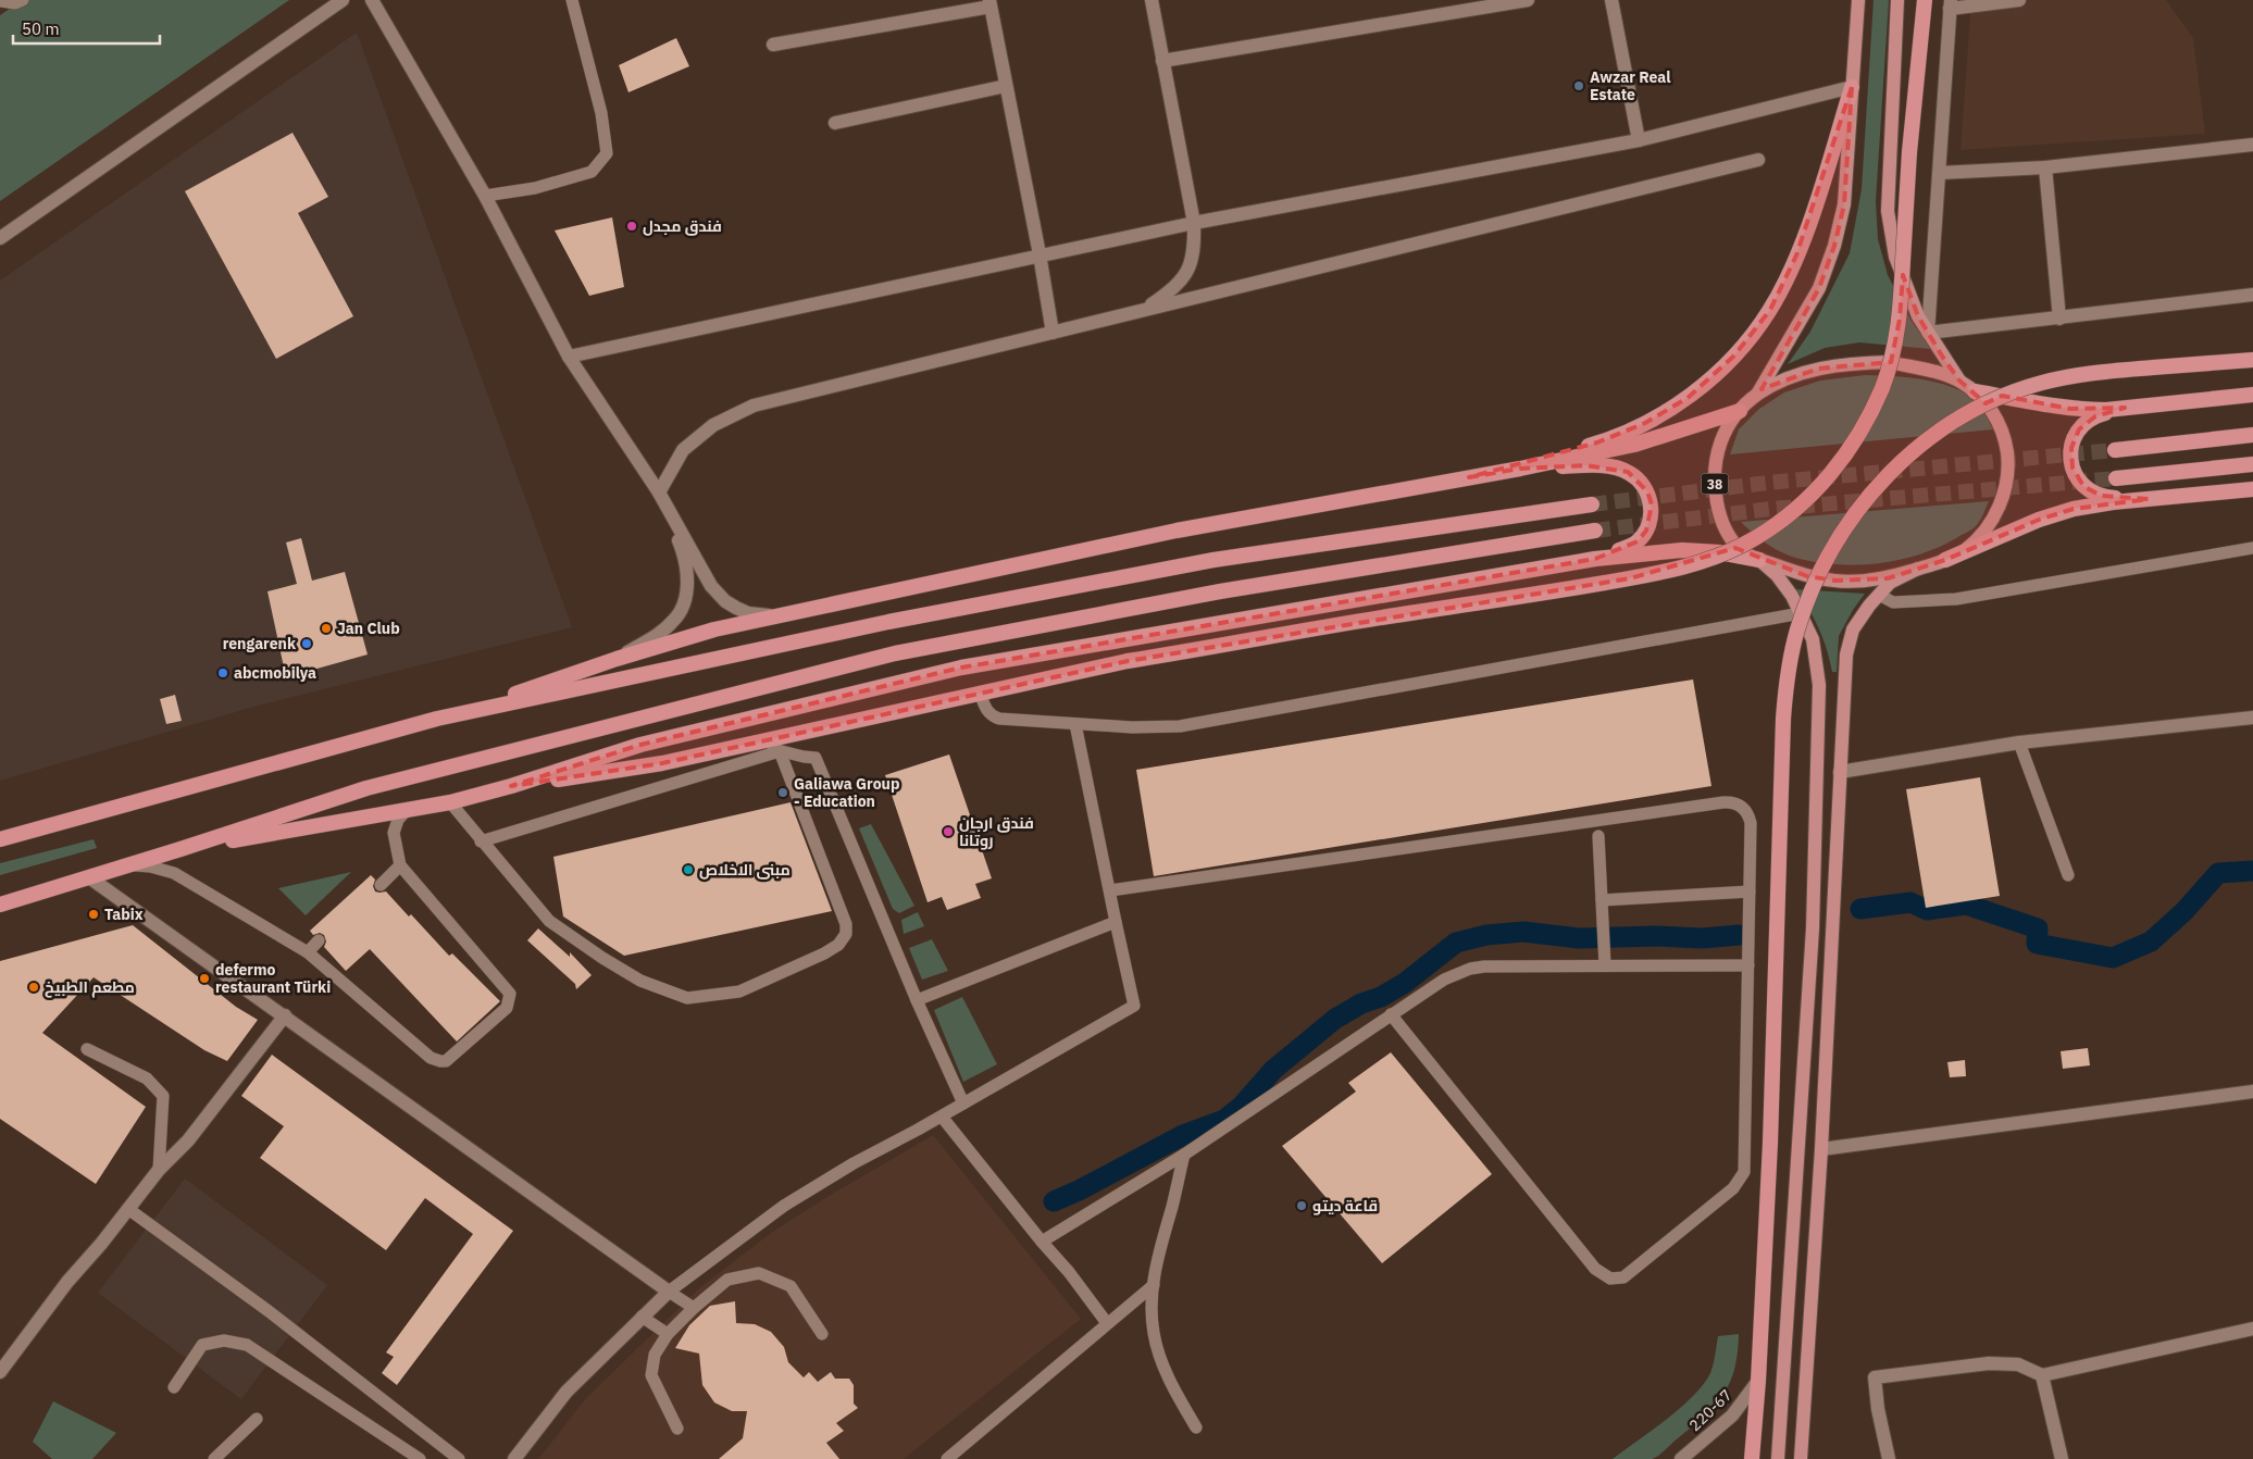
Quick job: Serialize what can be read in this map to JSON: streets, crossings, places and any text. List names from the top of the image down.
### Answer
{
  "streets": {
    "main road": ["38"],
    "street": ["220-67"]
  },
  "places": [
    "Awzar Real Estate",
    "فندق مجدل",
    "Jan Club",
    "rengarenk",
    "abcmobilya",
    "Galiawa Group - Education",
    "فندق ارجان روتانا",
    "مبنى الاخلاص",
    "Tabix",
    "defermo restaurant Türki",
    "مطعم الطبيخ",
    "قاعة ديتو"
  ],
  "scale_bar": "50 m"
}
